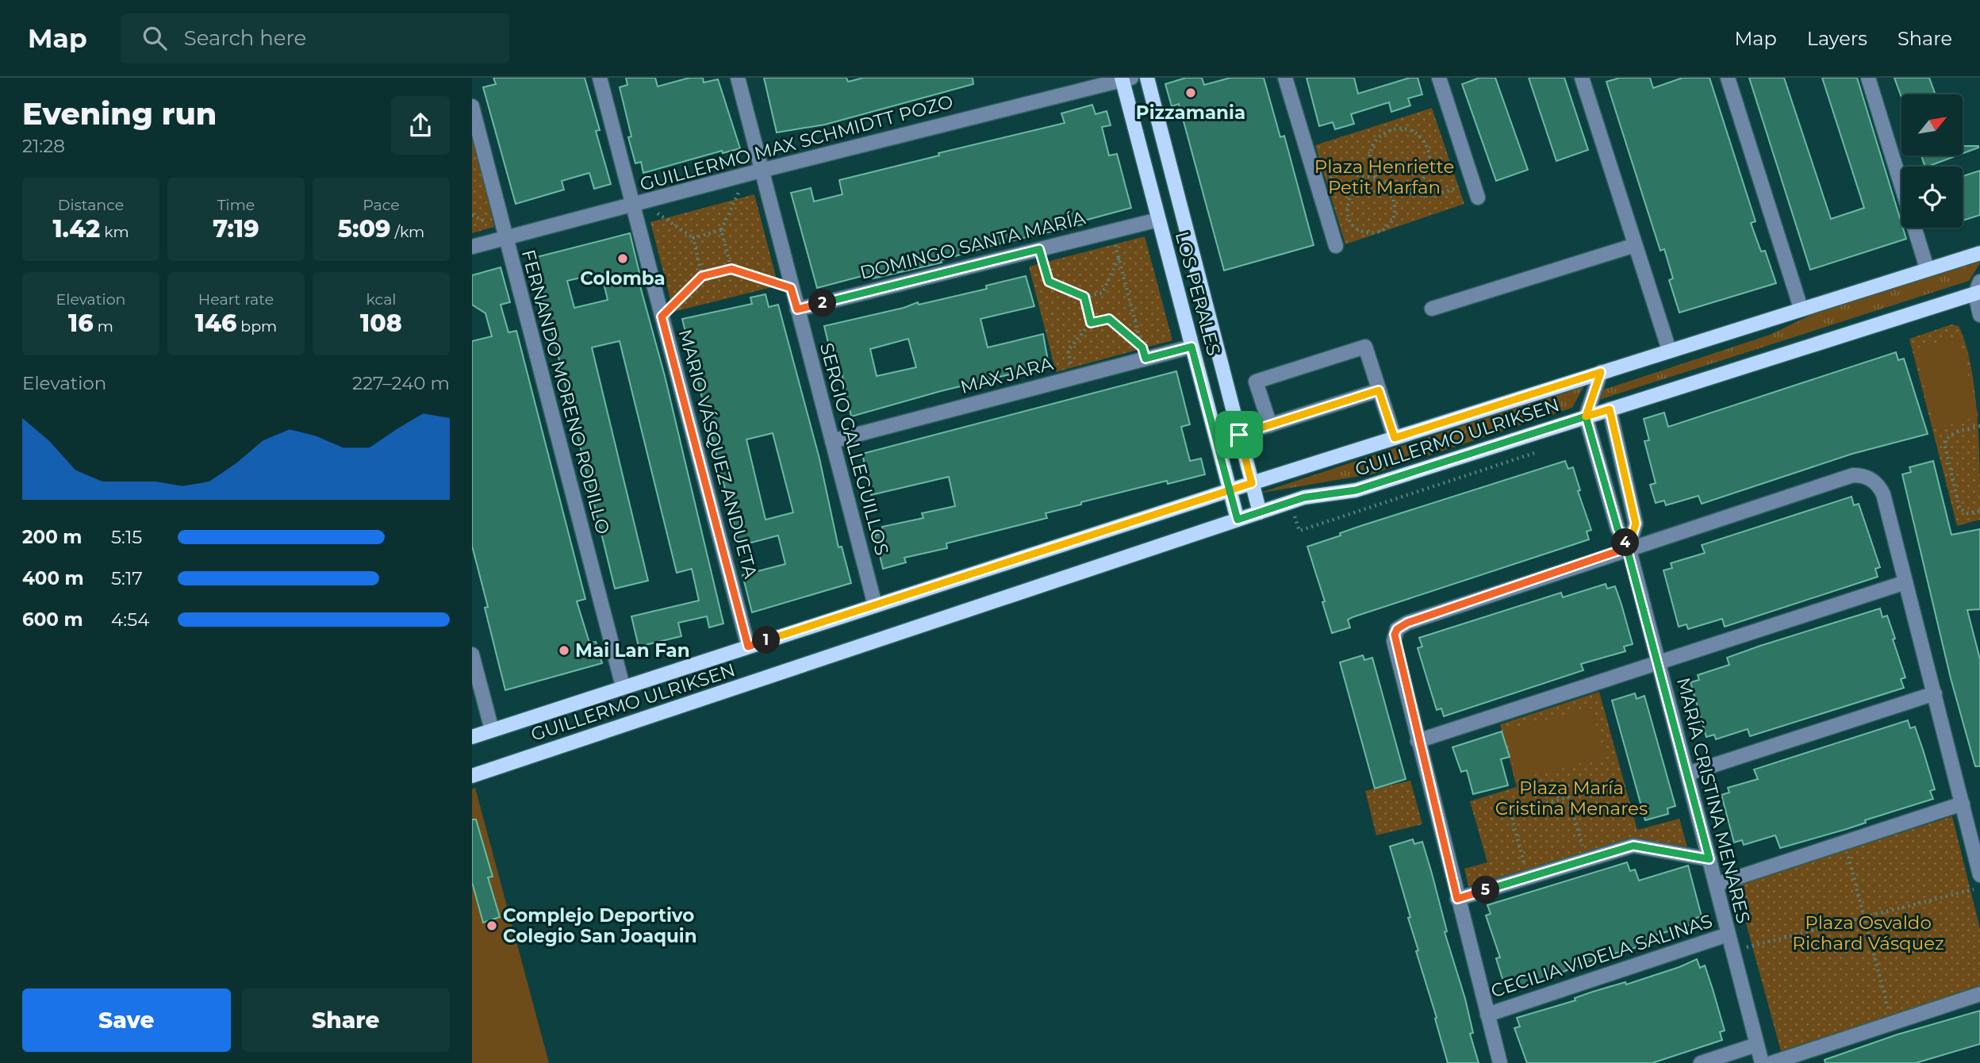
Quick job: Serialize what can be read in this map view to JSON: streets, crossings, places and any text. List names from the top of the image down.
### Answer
{
  "streets": {
    "main road": ["LOS PERALES", "GUILLERMO ULRIKSEN"],
    "street": [
      "GUILLERMO MAX SCHMIDTT POZO",
      "DOMINGO SANTA MARÍA",
      "MAX JARA",
      "FERNANDO MORENO RODILLO",
      "SERGIO GALLEGUILLOS",
      "MARIO VÁSQUEZ ANDUETA",
      "MARÍA CRISTINA MENARES",
      "CECILIA VIDELA SALINAS"
    ]
  },
  "crossings": [
    ["GUILLERMO MAX SCHMIDTT POZO", "LOS PERALES"],
    ["GUILLERMO MAX SCHMIDTT POZO", "FERNANDO MORENO RODILLO"],
    ["GUILLERMO MAX SCHMIDTT POZO", "SERGIO GALLEGUILLOS"],
    ["GUILLERMO MAX SCHMIDTT POZO", "MARIO VÁSQUEZ ANDUETA"],
    ["DOMINGO SANTA MARÍA", "LOS PERALES"],
    ["DOMINGO SANTA MARÍA", "SERGIO GALLEGUILLOS"],
    ["LOS PERALES", "MAX JARA"],
    ["LOS PERALES", "GUILLERMO ULRIKSEN"],
    ["MAX JARA", "SERGIO GALLEGUILLOS"],
    ["FERNANDO MORENO RODILLO", "GUILLERMO ULRIKSEN"],
    ["GUILLERMO ULRIKSEN", "SERGIO GALLEGUILLOS"],
    ["GUILLERMO ULRIKSEN", "MARIO VÁSQUEZ ANDUETA"],
    ["GUILLERMO ULRIKSEN", "MARÍA CRISTINA MENARES"],
    ["MARÍA CRISTINA MENARES", "CECILIA VIDELA SALINAS"]
  ],
  "parks": ["Plaza Henriette Petit Marfan", "Plaza María Cristina Menares", "Plaza Osvaldo Richard Vásquez"],
  "places": [
    "Pizzamania",
    "Colomba",
    "Mai Lan Fan",
    "Complejo Deportivo Colegio San Joaquin"
  ],
  "north": "top right",
  "page": {
    "header": "Map",
    "search": "Search here",
    "nav": ["Map", "Layers", "Share"],
    "heading": ["Evening run", "21:28"],
    "stats": [
      ["Distance", "1.42 km"],
      ["Time", "7:19"],
      ["Pace", "5:09 /km"],
      ["Elevation", "16 m"],
      ["Heart rate", "146 bpm"],
      ["kcal", "108"]
    ],
    "pins": [
      "2",
      "4",
      "1",
      "5"
    ],
    "chart": ["Elevation", "227–240 m"],
    "list": [
      {
        "name": "200 m",
        "note": "5:15"
      },
      {
        "name": "400 m",
        "note": "5:17"
      },
      {
        "name": "600 m",
        "note": "4:54"
      }
    ],
    "buttons": ["Save", "Share"]
  }
}
